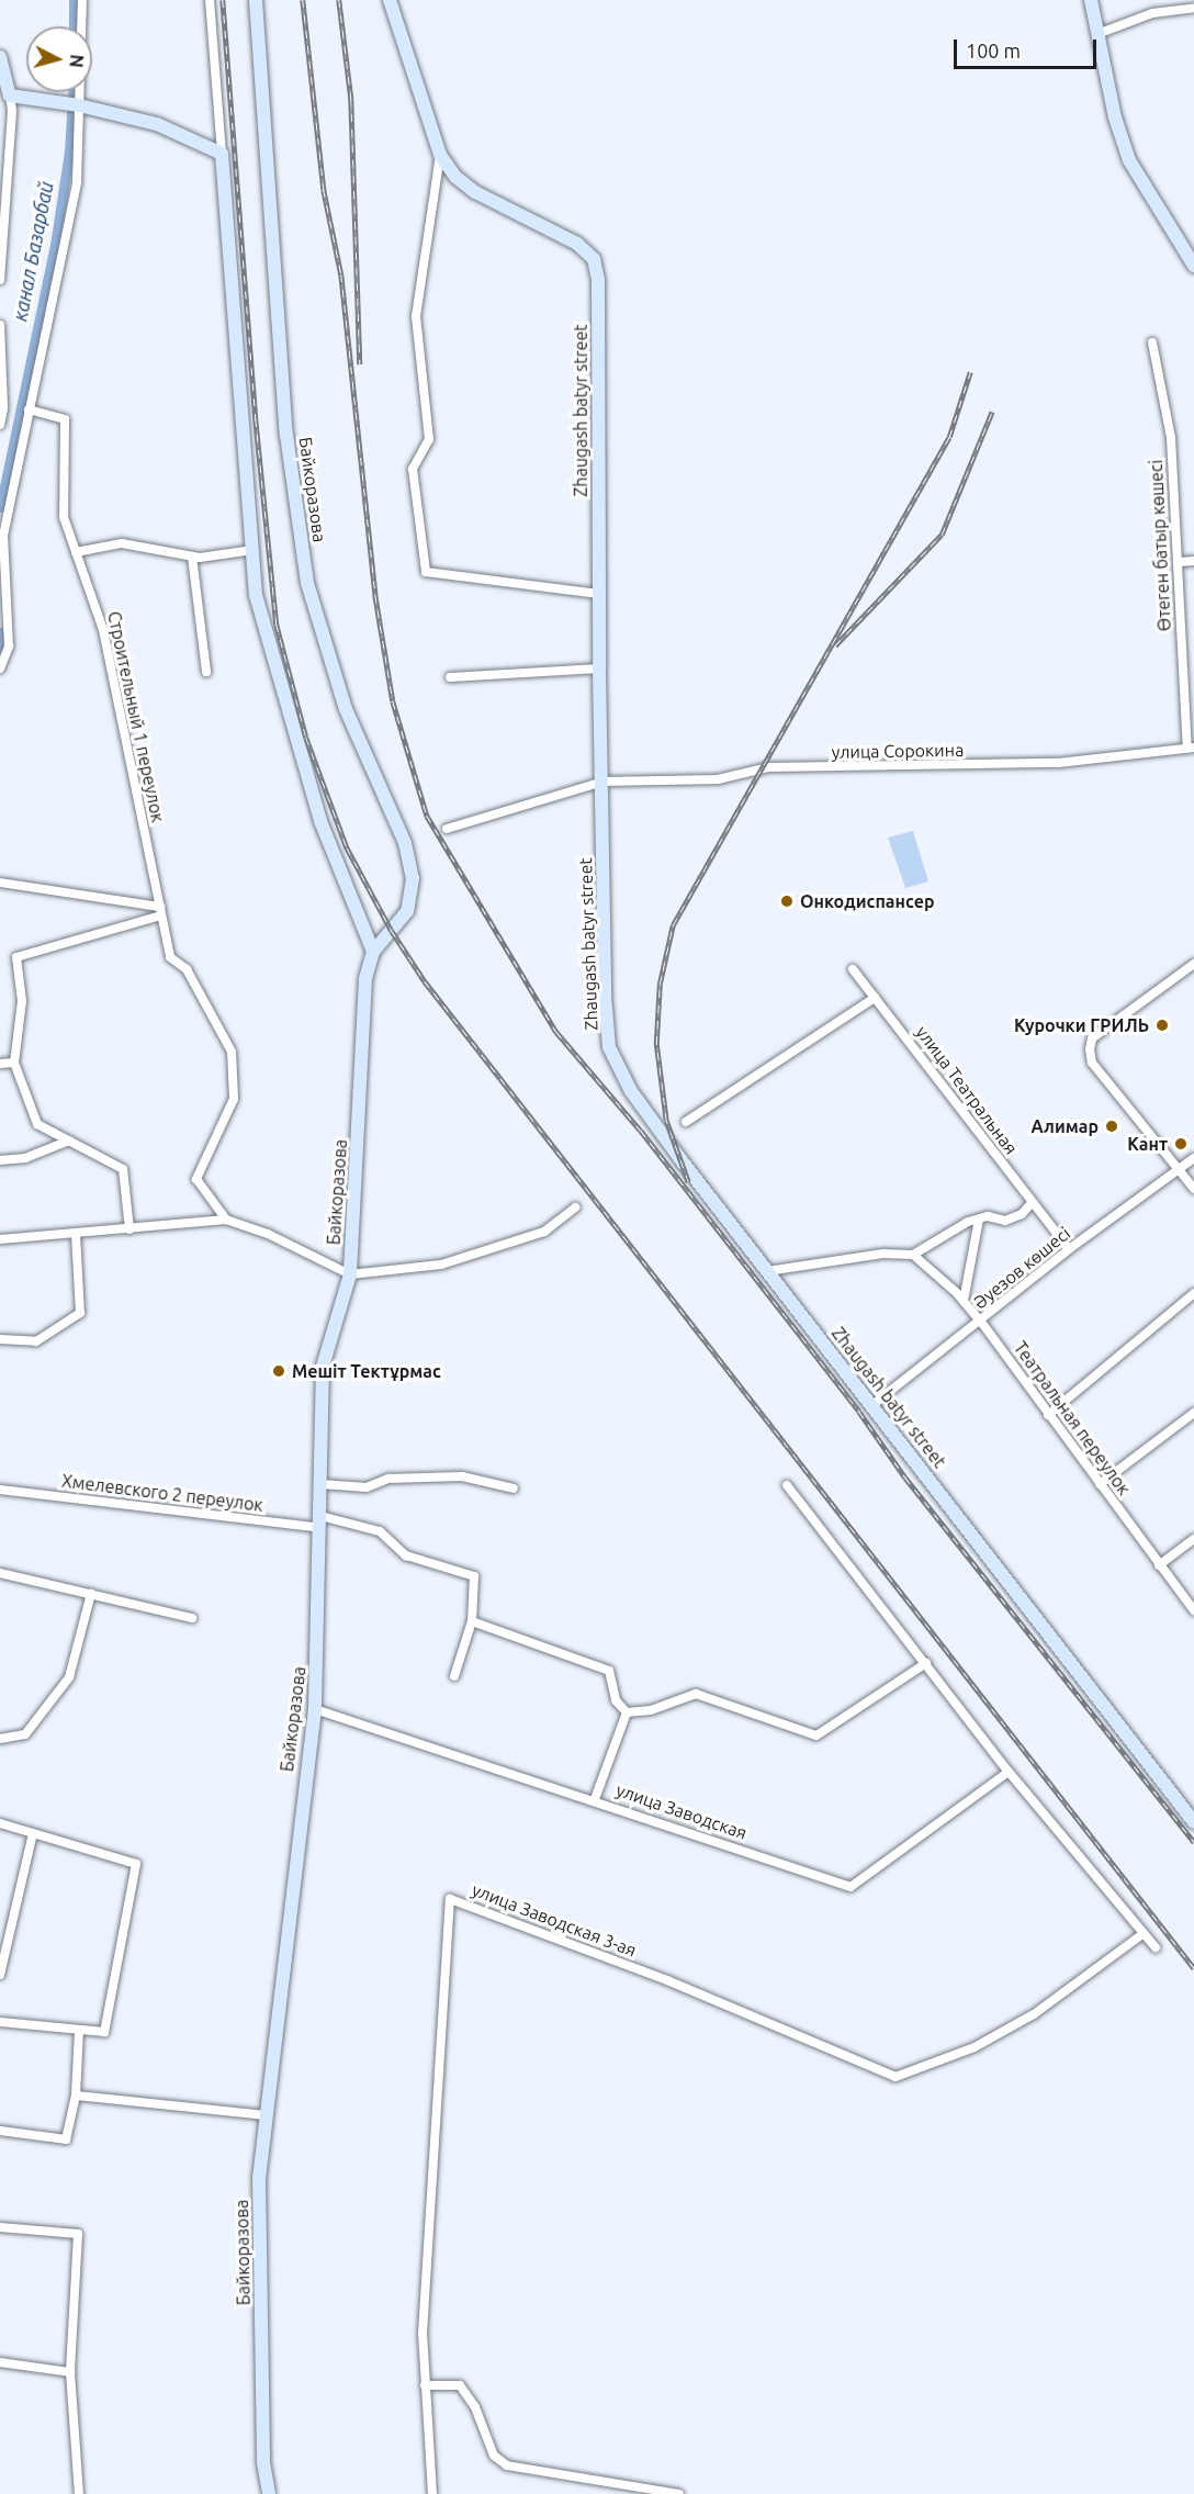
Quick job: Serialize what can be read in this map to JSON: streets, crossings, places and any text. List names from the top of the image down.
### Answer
{
  "streets": {
    "street": [
      "Zhaugash batyr street",
      "Байкоразова",
      "Өтеген батыр көшесі",
      "Строительный 1 переулок",
      "улица Сорокина",
      "улица Театральная",
      "Әуезов көшесі",
      "Театральная переулок",
      "Хмелевского 2 переулок",
      "улица Заводская",
      "улица Заводская 3-ая"
    ]
  },
  "crossings": [
    ["Zhaugash batyr street", "улица Сорокина"],
    ["Zhaugash batyr street", "Әуезов көшесі"],
    ["Байкоразова", "Хмелевского 2 переулок"],
    ["Байкоразова", "улица Заводская"],
    ["Өтеген батыр көшесі", "улица Сорокина"],
    ["улица Театральная", "Әуезов көшесі"],
    ["Әуезов көшесі", "Театральная переулок"]
  ],
  "water": ["канал Базарбай"],
  "places": [
    "Онкодиспансер",
    "Курочки ГРИЛЬ",
    "Алимар",
    "Кант",
    "Мешіт Тектұрмас"
  ],
  "scale_bar": "100 m",
  "north": "right"
}
